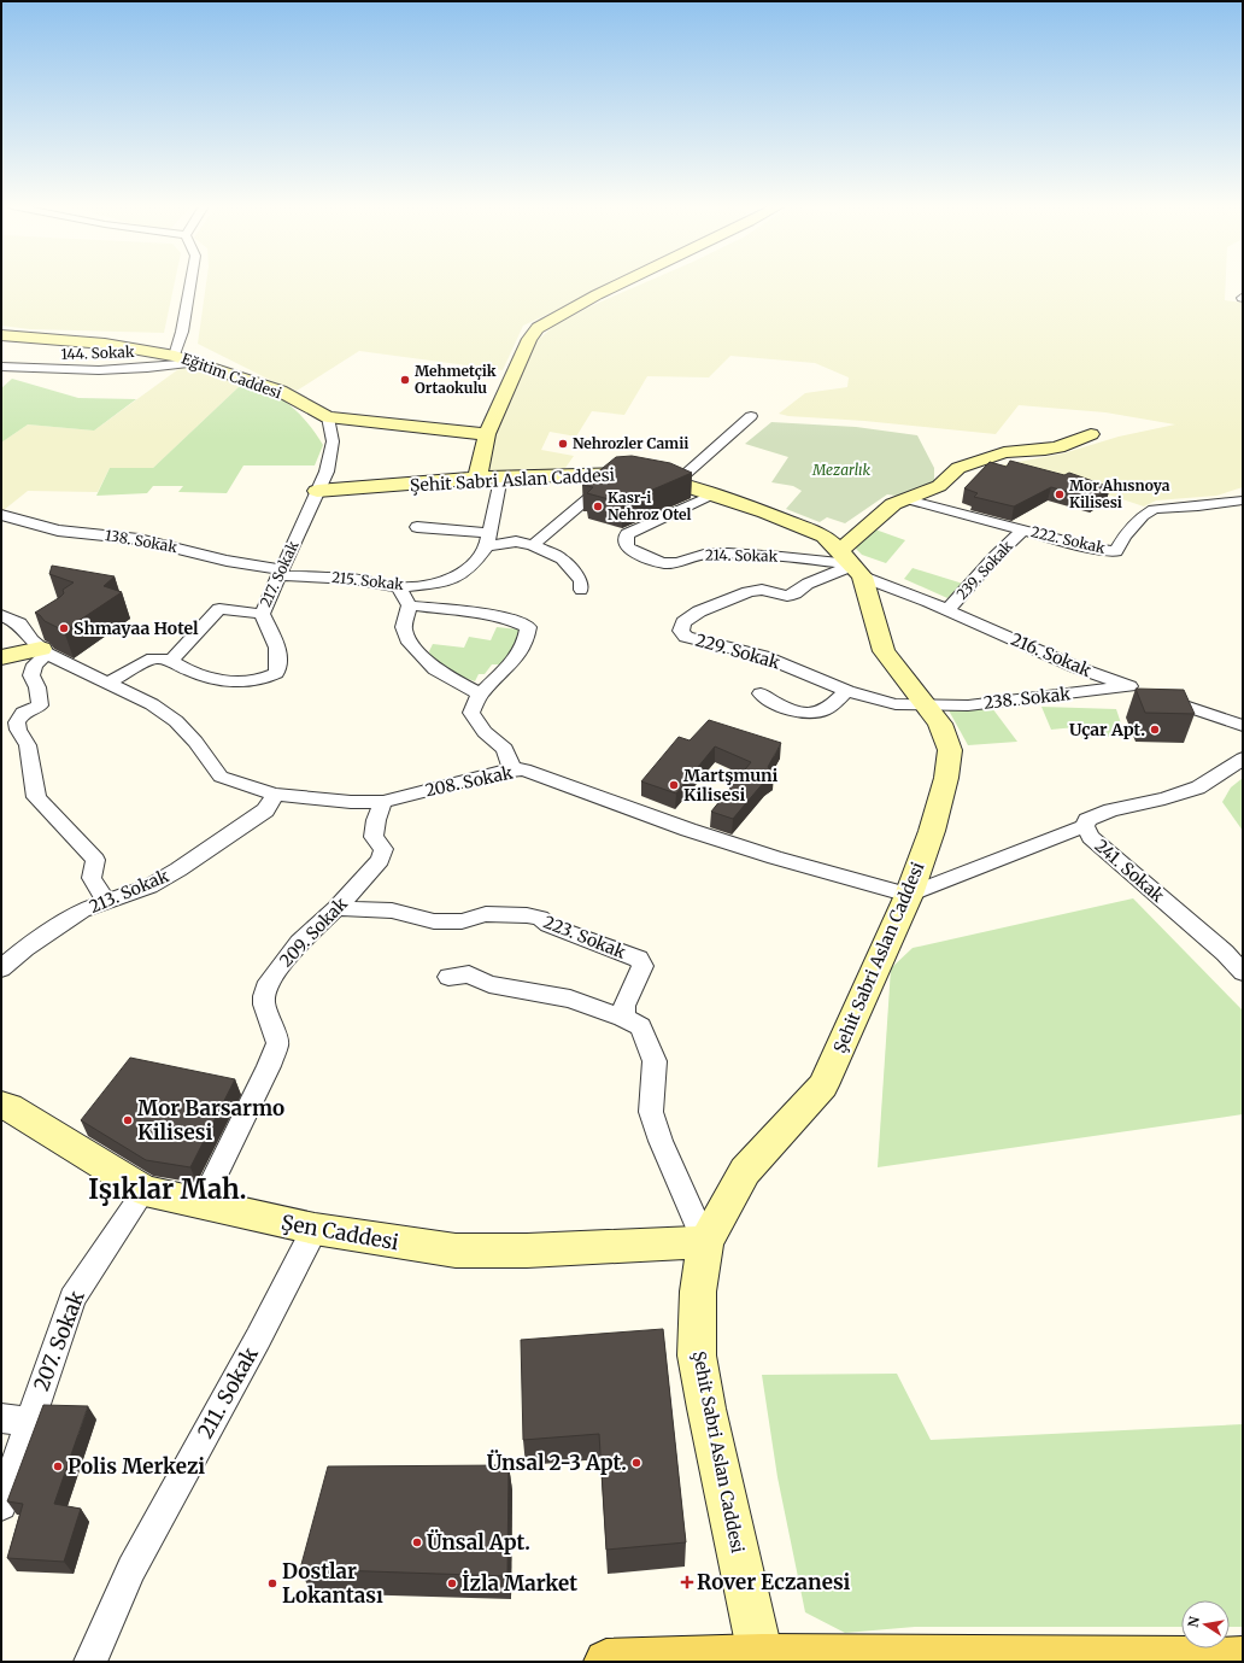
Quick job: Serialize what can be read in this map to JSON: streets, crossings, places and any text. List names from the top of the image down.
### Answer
{
  "streets": {
    "street": [
      "144. Sokak",
      "Eğitim Caddesi",
      "Şehit Sabri Aslan Caddesi",
      "222. Sokak",
      "138. Sokak",
      "214. Sokak",
      "239. Sokak",
      "217. Sokak",
      "215. Sokak",
      "229. Sokak",
      "216. Sokak",
      "238. Sokak",
      "208. Sokak",
      "241. Sokak",
      "213. Sokak",
      "209. Sokak",
      "223. Sokak",
      "Şen Caddesi",
      "207. Sokak",
      "211. Sokak"
    ]
  },
  "crossings": [
    ["144. Sokak", "Eğitim Caddesi"],
    ["Eğitim Caddesi", "217. Sokak"],
    ["Şehit Sabri Aslan Caddesi", "214. Sokak"],
    ["Şehit Sabri Aslan Caddesi", "217. Sokak"],
    ["Şehit Sabri Aslan Caddesi", "215. Sokak"],
    ["Şehit Sabri Aslan Caddesi", "229. Sokak"],
    ["Şehit Sabri Aslan Caddesi", "216. Sokak"],
    ["Şehit Sabri Aslan Caddesi", "238. Sokak"],
    ["Şehit Sabri Aslan Caddesi", "208. Sokak"],
    ["Şehit Sabri Aslan Caddesi", "Şen Caddesi"],
    ["222. Sokak", "239. Sokak"],
    ["138. Sokak", "217. Sokak"],
    ["138. Sokak", "215. Sokak"],
    ["214. Sokak", "229. Sokak"],
    ["214. Sokak", "216. Sokak"],
    ["239. Sokak", "216. Sokak"],
    ["217. Sokak", "215. Sokak"],
    ["229. Sokak", "216. Sokak"],
    ["229. Sokak", "238. Sokak"],
    ["216. Sokak", "238. Sokak"],
    ["208. Sokak", "213. Sokak"],
    ["208. Sokak", "209. Sokak"],
    ["209. Sokak", "223. Sokak"],
    ["209. Sokak", "Şen Caddesi"],
    ["Şen Caddesi", "207. Sokak"],
    ["Şen Caddesi", "211. Sokak"]
  ],
  "districts": ["Işıklar Mah."],
  "parks": ["Mezarlık"],
  "places": {
    "other": [
      "Mehmetçik Ortaokulu",
      "Nehrozler Camii",
      "Mor Ahısnoya Kilisesi",
      "Kasr-i Nehroz Otel",
      "Shmayaa Hotel",
      "Uçar Apt.",
      "Martşmuni Kilisesi",
      "Mor Barsarmo Kilisesi",
      "Ünsal 2-3 Apt.",
      "Polis Merkezi",
      "Ünsal Apt.",
      "Dostlar Lokantası",
      "İzla Market"
    ],
    "health": ["Rover Eczanesi"]
  },
  "north": "left"
}
